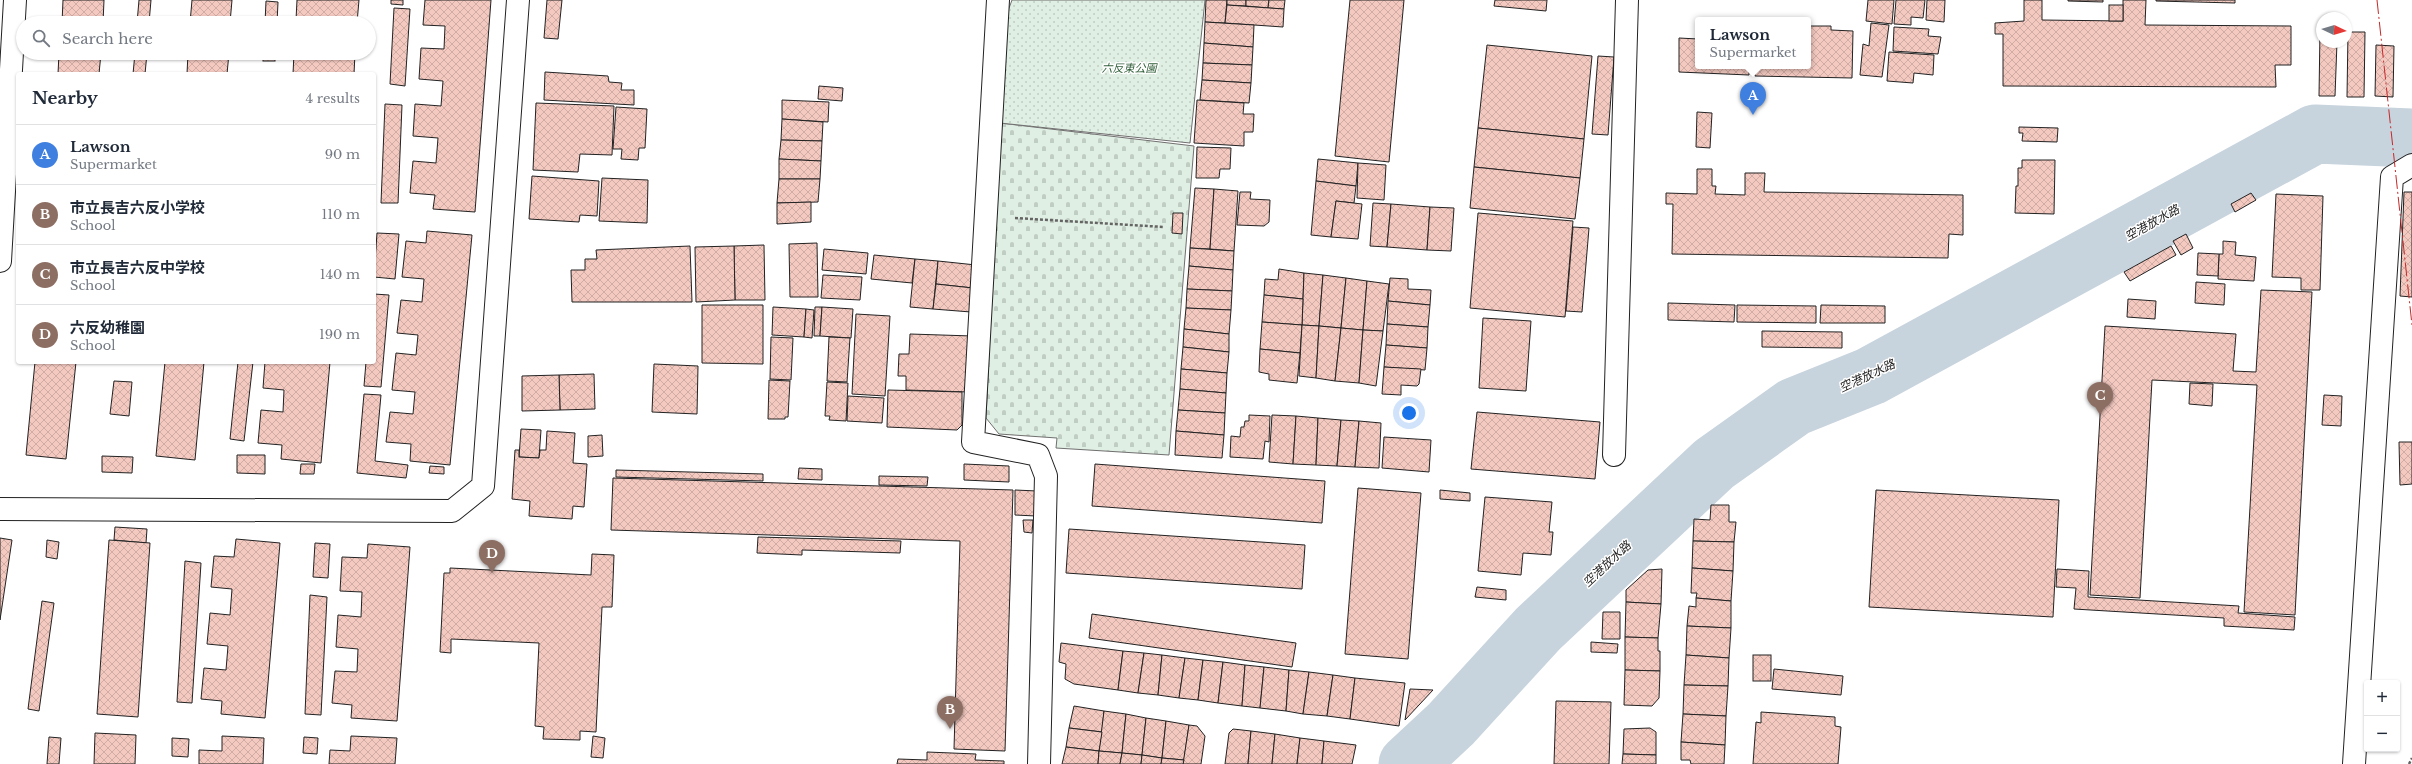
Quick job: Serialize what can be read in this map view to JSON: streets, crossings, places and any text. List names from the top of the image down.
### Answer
{
  "water": ["空港放水路"],
  "parks": ["六反東公園"],
  "north": "right",
  "page": {
    "search": "Search here",
    "popup": ["Lawson", "Supermarket"],
    "heading": ["Nearby", "4 results"],
    "pins": [
      "A",
      "C",
      "D",
      "B"
    ],
    "list": [
      {
        "mark": "A",
        "name": "Lawson",
        "note": "Supermarket",
        "value": "90 m"
      },
      {
        "mark": "B",
        "name": "市立長吉六反小学校",
        "note": "School",
        "value": "110 m"
      },
      {
        "mark": "C",
        "name": "市立長吉六反中学校",
        "note": "School",
        "value": "140 m"
      },
      {
        "mark": "D",
        "name": "六反幼稚園",
        "note": "School",
        "value": "190 m"
      }
    ],
    "map_buttons": ["+", "−"]
  }
}
